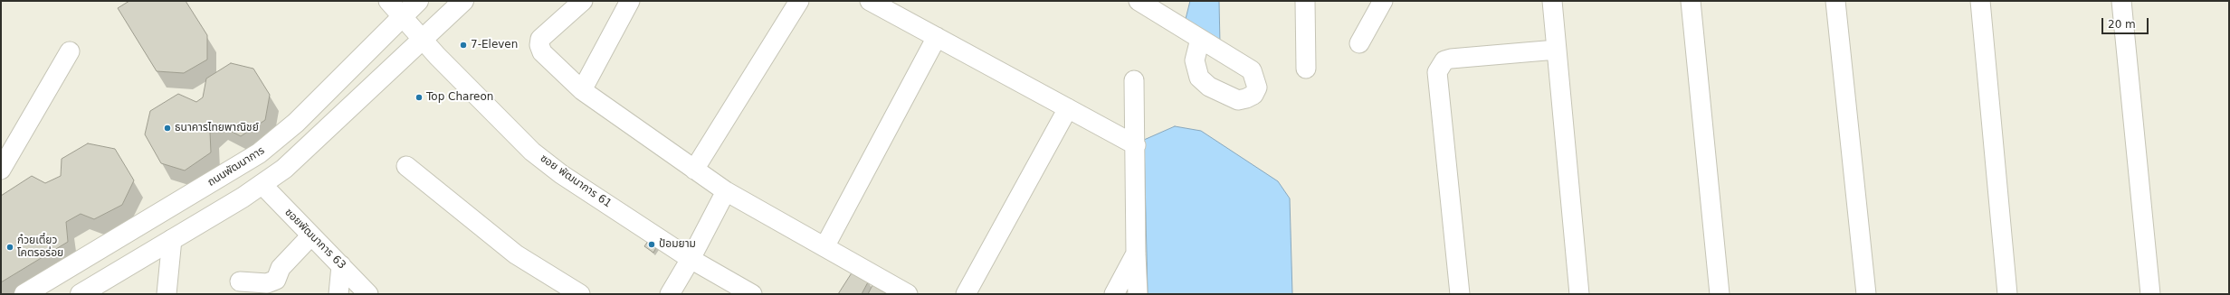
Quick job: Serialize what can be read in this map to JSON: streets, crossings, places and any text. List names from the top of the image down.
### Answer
{
  "streets": {
    "main road": ["ถนนพัฒนาการ"],
    "street": ["ซอย พัฒนาการ 61", "ซอยพัฒนาการ 63"]
  },
  "crossings": [
    ["ถนนพัฒนาการ", "ซอย พัฒนาการ 61"]
  ],
  "places": [
    "7-Eleven",
    "Top Chareon",
    "ธนาคารไทยพาณิชย์",
    "ป้อมยาม",
    "ก๋วยเตี๋ยว โคตรอร่อย"
  ],
  "scale_bar": "20 m"
}
